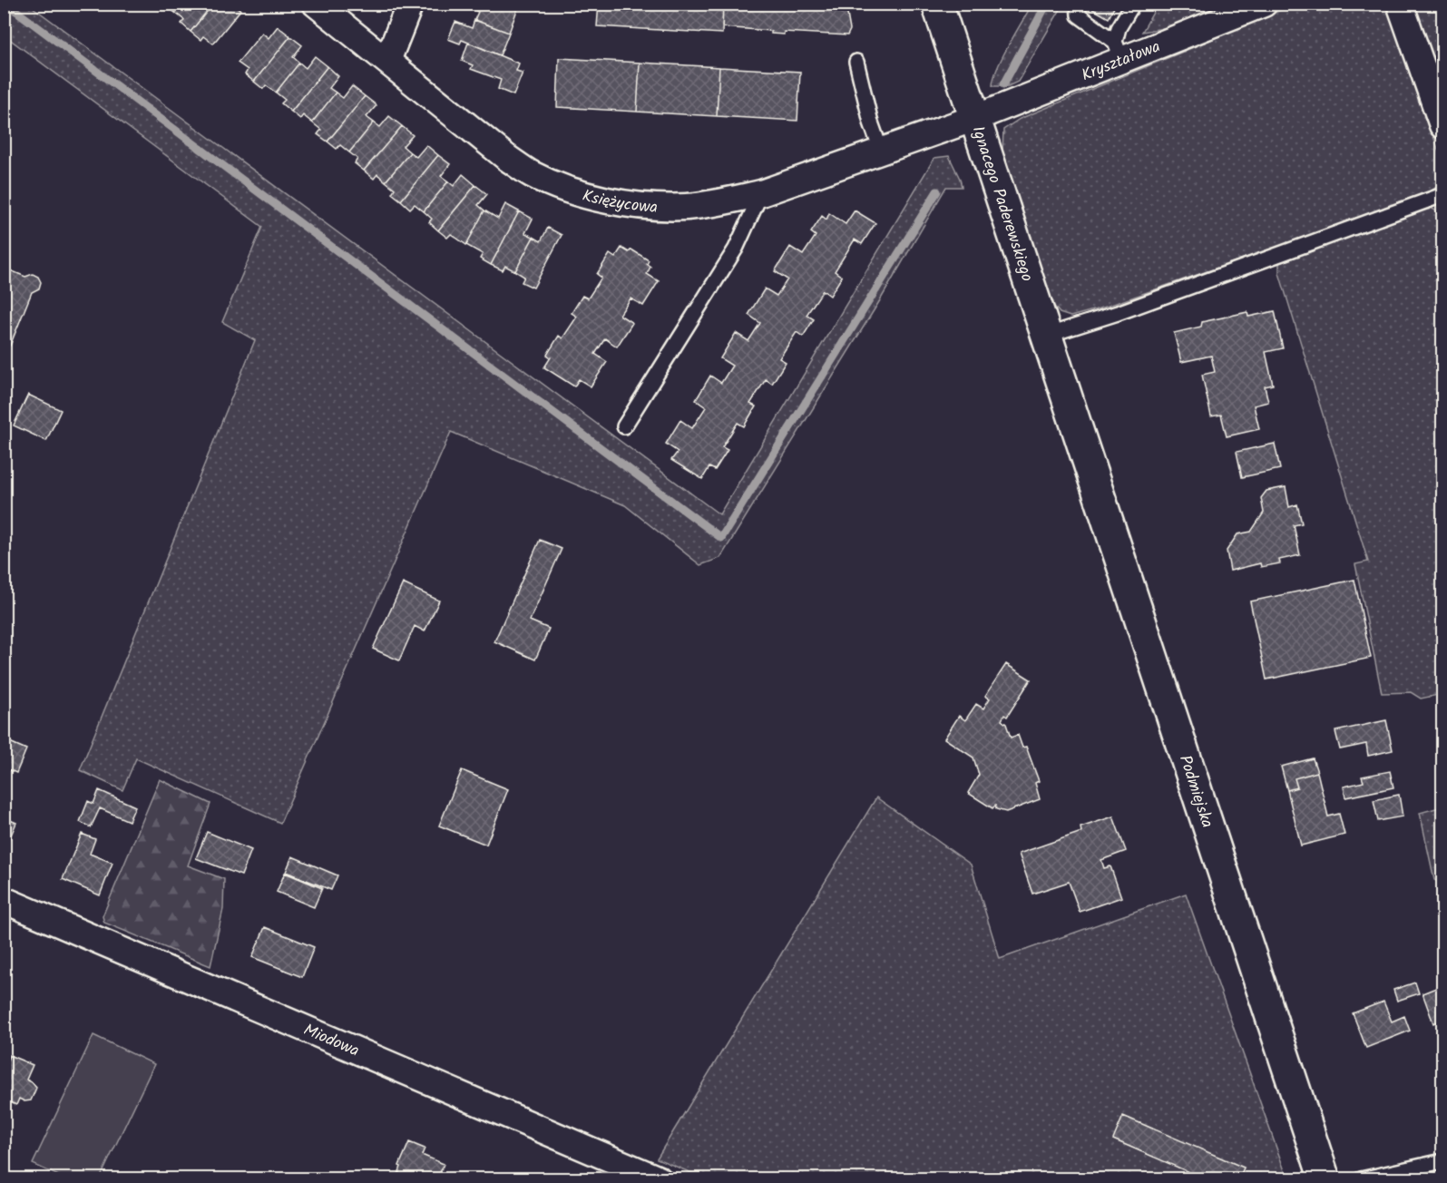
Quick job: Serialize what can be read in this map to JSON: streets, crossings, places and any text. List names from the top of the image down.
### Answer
{
  "streets": {
    "street": [
      "Kryształowa",
      "Księżycowa",
      "Ignacego Paderewskiego",
      "Podmiejska",
      "Miodowa"
    ]
  },
  "crossings": [
    ["Kryształowa", "Księżycowa"],
    ["Kryształowa", "Ignacego Paderewskiego"],
    ["Księżycowa", "Ignacego Paderewskiego"],
    ["Ignacego Paderewskiego", "Podmiejska"]
  ]
}
